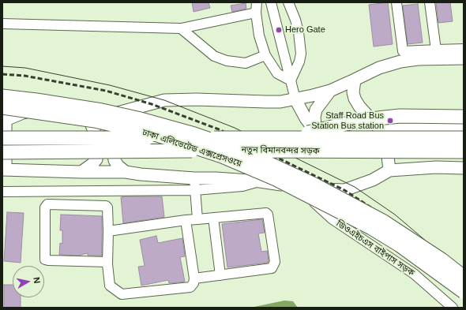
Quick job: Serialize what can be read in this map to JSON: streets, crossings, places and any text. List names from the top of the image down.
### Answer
{
  "streets": {
    "highway": ["ঢাকা এলিভেটেড এক্সপ্রেসওয়ে", "নতুন বিমানবন্দর সড়ক"],
    "street": ["ডিওএইচএস বাইপাস সড়ক"]
  },
  "places": ["Hero Gate", "Staff Road Bus Station Bus station"],
  "north": "right"
}
